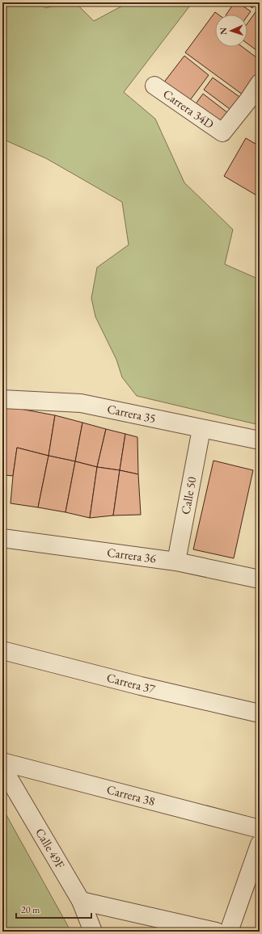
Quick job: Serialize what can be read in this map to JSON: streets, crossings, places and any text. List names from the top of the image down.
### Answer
{
  "streets": {
    "street": [
      "Carrera 34D",
      "Carrera 35",
      "Calle 50",
      "Carrera 36",
      "Carrera 37",
      "Carrera 38",
      "Calle 49F"
    ]
  },
  "crossings": [
    ["Carrera 35", "Calle 50"],
    ["Calle 50", "Carrera 36"]
  ],
  "scale_bar": "20 m",
  "north": "left"
}
